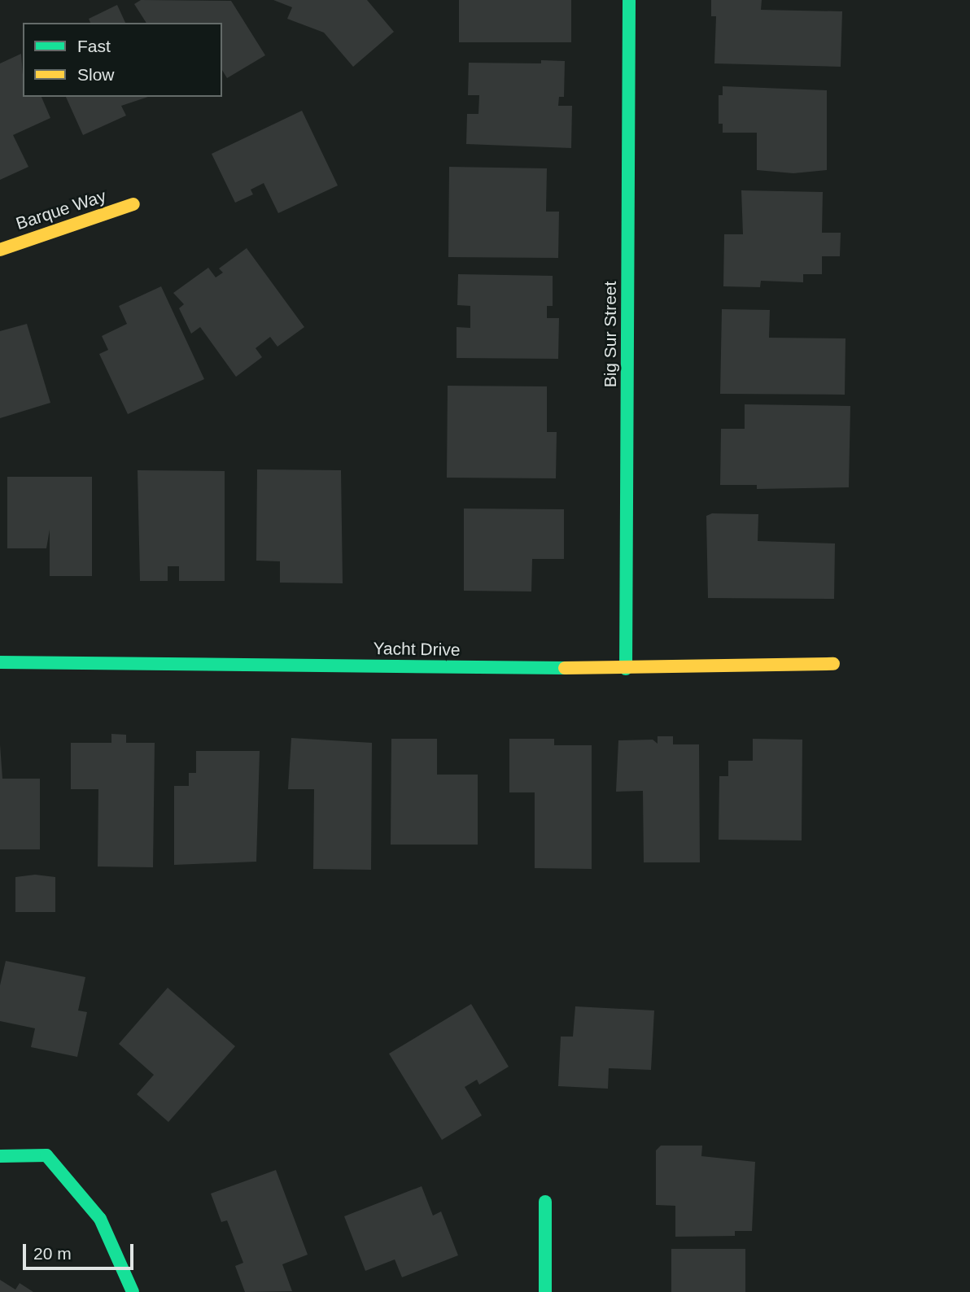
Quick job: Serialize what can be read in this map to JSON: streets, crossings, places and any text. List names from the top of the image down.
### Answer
{
  "streets": {
    "street": ["Barque Way", "Big Sur Street", "Yacht Drive"]
  },
  "crossings": [
    ["Big Sur Street", "Yacht Drive"]
  ],
  "legend": ["Fast", "Slow"],
  "scale_bar": "20 m"
}
